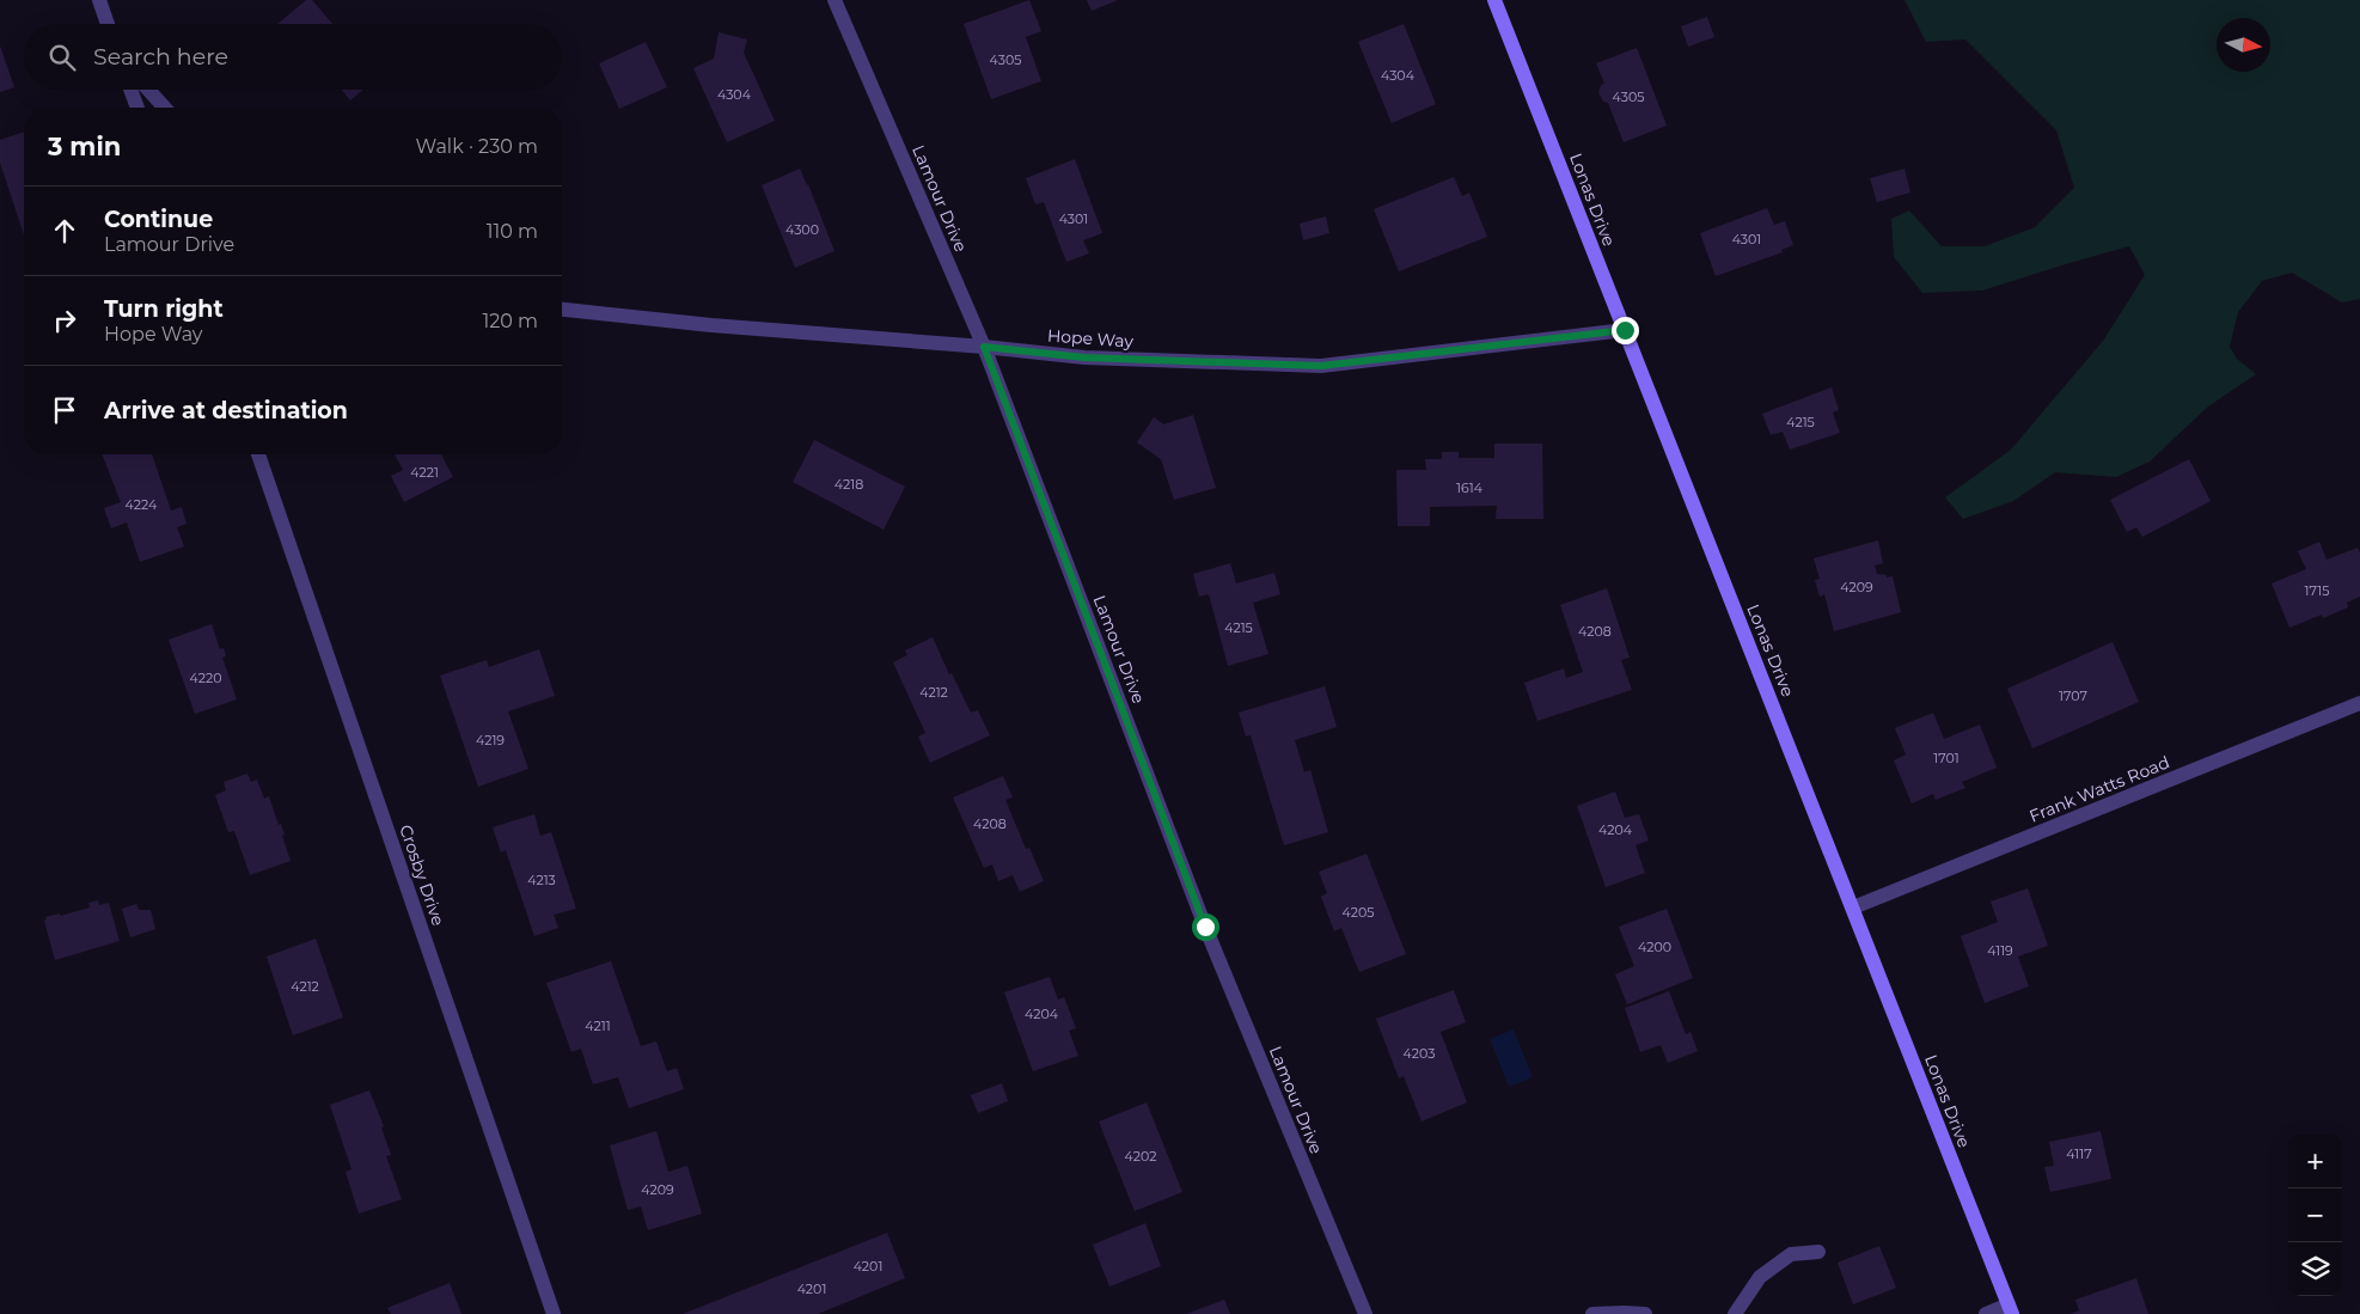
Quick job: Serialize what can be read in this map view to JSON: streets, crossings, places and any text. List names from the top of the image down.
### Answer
{
  "streets": {
    "street": [
      "Lamour Drive",
      "Lonas Drive",
      "Hope Way",
      "Frank Watts Road",
      "Crosby Drive"
    ]
  },
  "crossings": [
    ["Lamour Drive", "Hope Way"],
    ["Lonas Drive", "Hope Way"],
    ["Lonas Drive", "Frank Watts Road"]
  ],
  "house_numbers": [
    "4305",
    "4304",
    "4304",
    "4305",
    "4301",
    "4300",
    "4301",
    "4215",
    "4221",
    "4218",
    "1614",
    "4224",
    "4209",
    "1715",
    "4215",
    "4208",
    "4220",
    "4212",
    "1707",
    "4219",
    "1701",
    "4208",
    "4204",
    "4213",
    "4205",
    "4200",
    "4119",
    "4212",
    "4204",
    "4211",
    "4203",
    "4117",
    "4202",
    "4209",
    "4201",
    "4201"
  ],
  "north": "right",
  "page": {
    "search": "Search here",
    "heading": ["3 min", "Walk · 230 m"],
    "list": [
      ["Continue", "Lamour Drive", "110 m"],
      ["Turn right", "Hope Way", "120 m"],
      "Arrive at destination"
    ],
    "map_buttons": ["+", "−"]
  }
}
